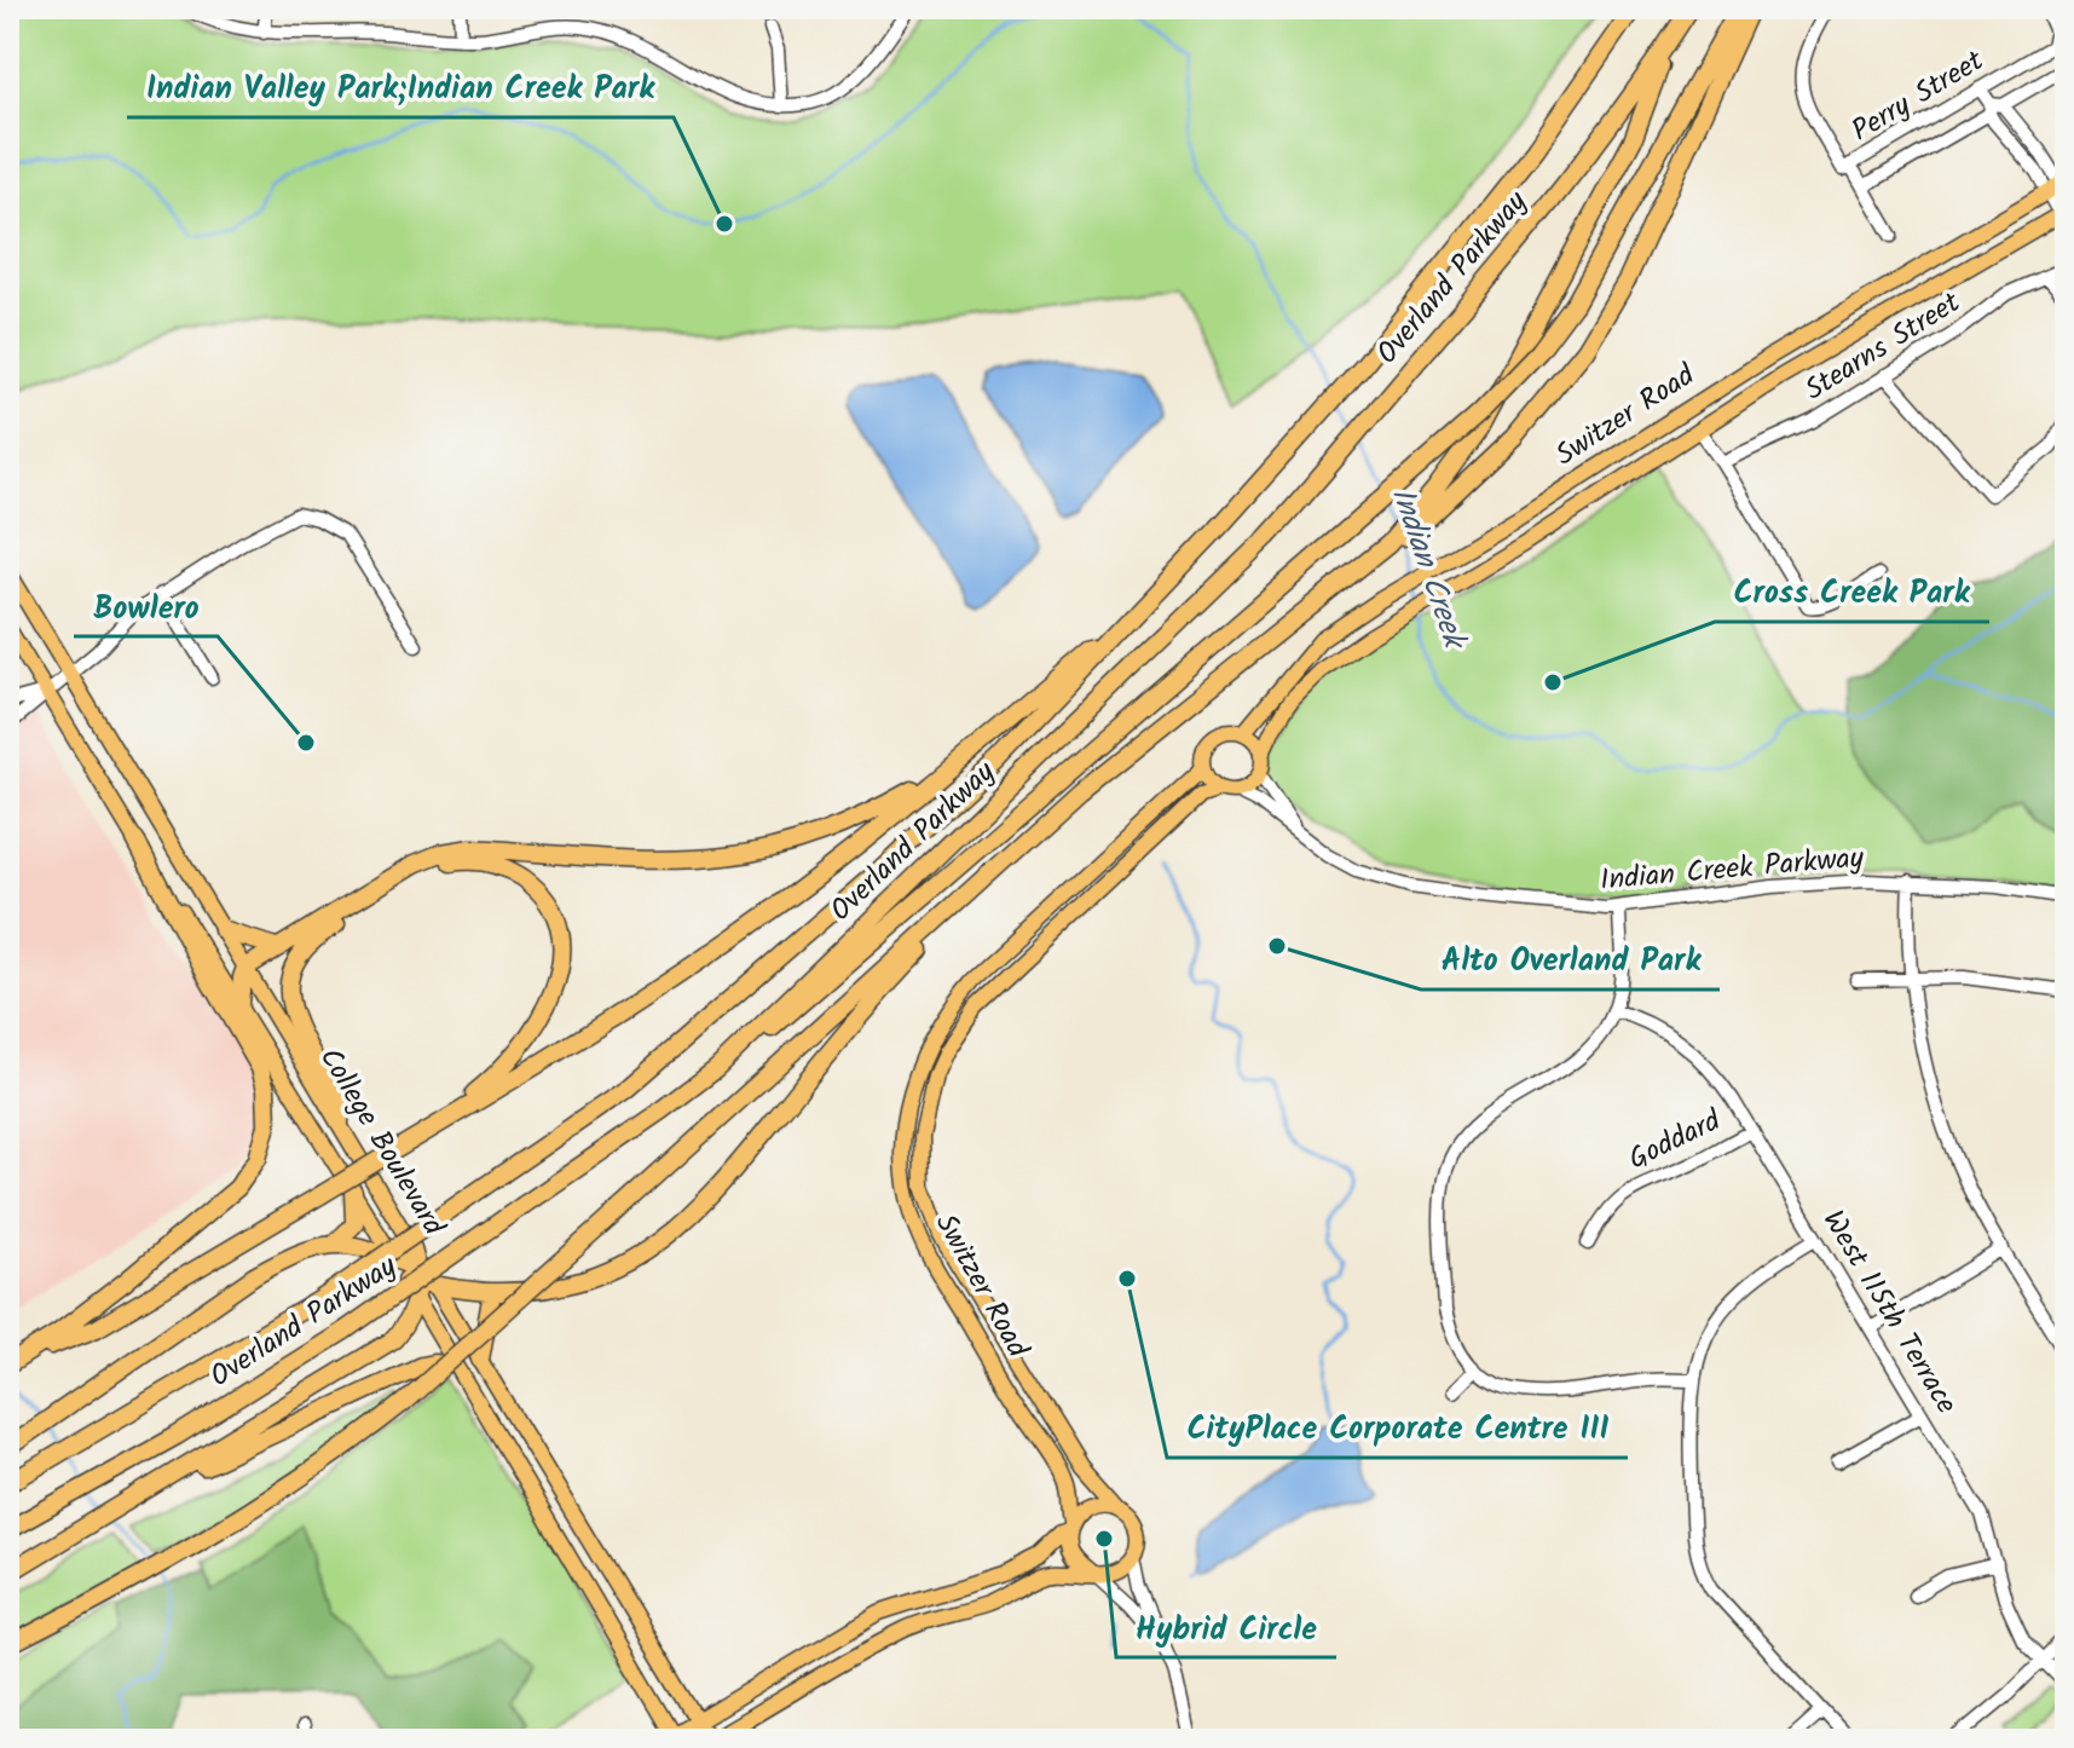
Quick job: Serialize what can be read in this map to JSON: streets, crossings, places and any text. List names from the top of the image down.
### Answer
{
  "streets": {
    "highway": ["Overland Parkway"],
    "main road": ["Switzer Road", "College Boulevard"],
    "street": [
      "Perry Street",
      "Stearns Street",
      "Indian Creek Parkway",
      "Goddard",
      "West 115th Terrace"
    ]
  },
  "crossings": [
    ["Switzer Road", "Indian Creek Parkway"],
    ["Goddard", "West 115th Terrace"]
  ],
  "water": ["Indian Creek"],
  "places": [
    "Indian Valley Park;Indian Creek Park",
    "Cross Creek Park",
    "Bowlero",
    "Alto Overland Park",
    "CityPlace Corporate Centre III",
    "Hybrid Circle"
  ]
}
